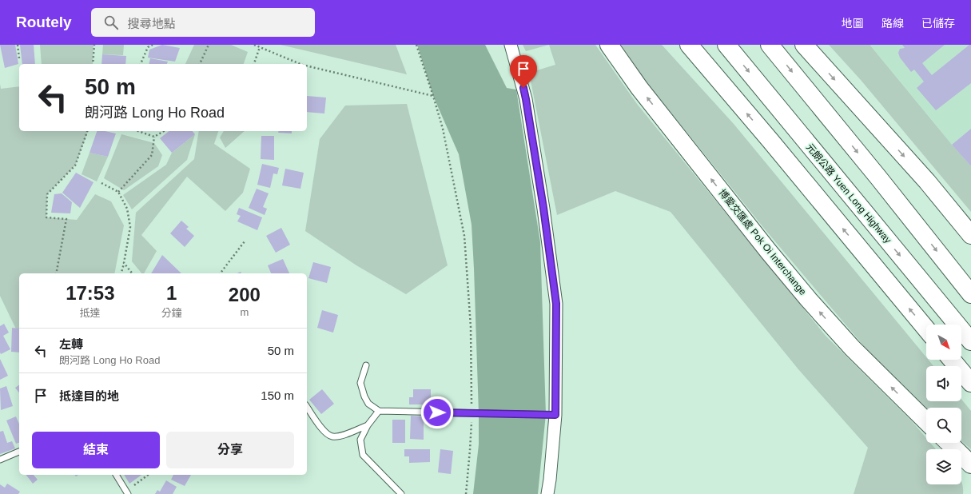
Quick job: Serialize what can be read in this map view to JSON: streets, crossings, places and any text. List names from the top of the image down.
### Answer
{
  "streets": {
    "main road": ["元朗公路 Yuen Long Highway", "博愛交匯處 Pok Oi Interchange"]
  },
  "north": "bottom right",
  "page": {
    "header": "Routely",
    "search": "搜尋地點",
    "nav": ["地圖", "路線", "已儲存"],
    "turn": ["50 m", "朗河路 Long Ho Road"],
    "eta": [
      "17:53",
      "抵達",
      "1",
      "分鐘",
      "200",
      "m"
    ],
    "list": [
      {
        "name": "左轉",
        "note": "朗河路 Long Ho Road",
        "value": "50 m"
      },
      {
        "name": "抵達目的地",
        "value": "150 m"
      }
    ],
    "buttons": ["結束", "分享"]
  }
}
